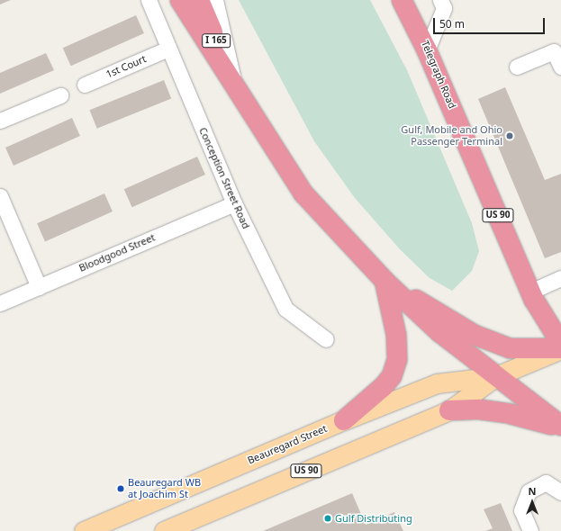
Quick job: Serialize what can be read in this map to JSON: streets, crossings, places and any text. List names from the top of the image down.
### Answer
{
  "streets": {
    "highway": ["I 165", "Telegraph Road", "US 90"],
    "main road": ["Beauregard Street"],
    "street": ["1st Court", "Conception Street Road", "Bloodgood Street"]
  },
  "crossings": [
    ["1st Court", "Conception Street Road"],
    ["Conception Street Road", "Bloodgood Street"]
  ],
  "places": ["Gulf, Mobile and Ohio Passenger Terminal", "Beauregard WB at Joachim St", "Gulf Distributing"],
  "scale_bar": "50 m",
  "north": "top"
}
